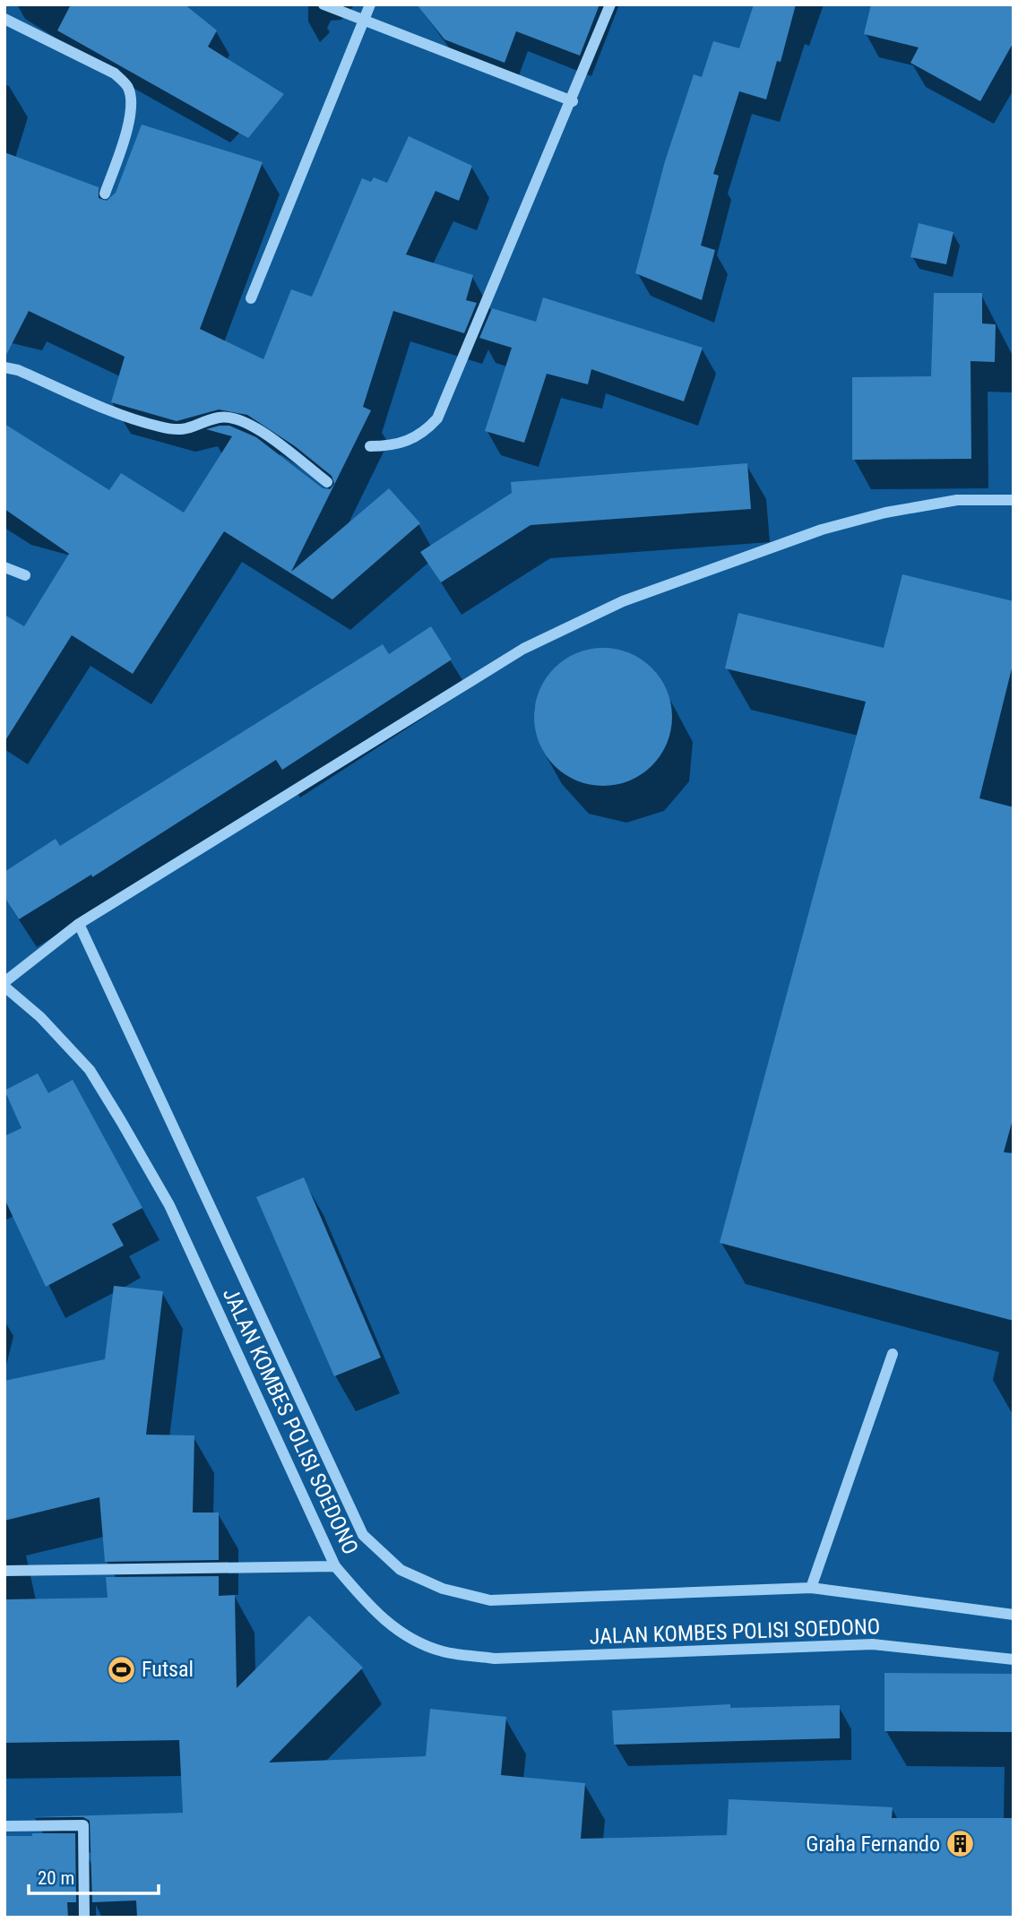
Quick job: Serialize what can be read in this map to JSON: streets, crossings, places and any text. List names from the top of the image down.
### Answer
{
  "streets": {
    "street": ["JALAN KOMBES POLISI SOEDONO"]
  },
  "places": {
    "sports": ["Futsal"],
    "building": ["Graha Fernando"]
  },
  "scale_bar": "20 m"
}
